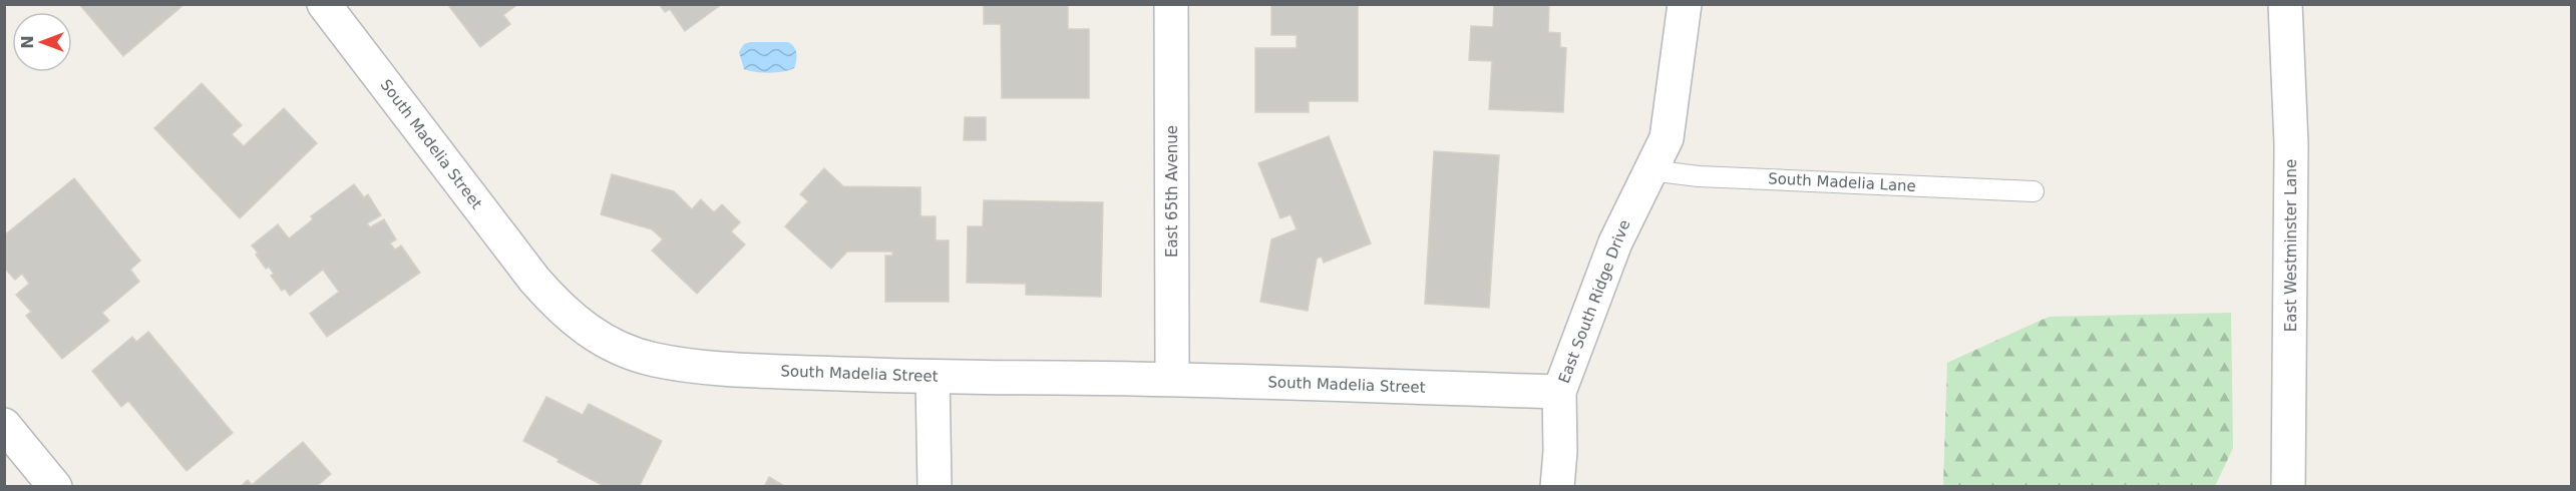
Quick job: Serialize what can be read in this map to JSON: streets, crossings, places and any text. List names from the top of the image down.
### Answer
{
  "streets": {
    "street": [
      "South Madelia Street",
      "East 65th Avenue",
      "East Westminster Lane",
      "East South Ridge Drive"
    ],
    "lane": ["South Madelia Lane"]
  },
  "crossings": [
    ["South Madelia Street", "East 65th Avenue"],
    ["South Madelia Street", "East South Ridge Drive"],
    ["South Madelia Lane", "East South Ridge Drive"]
  ],
  "north": "left"
}
